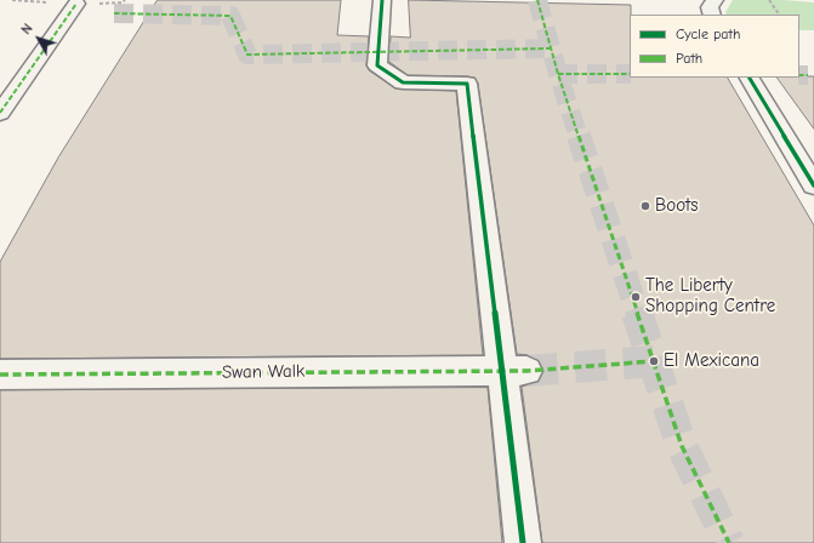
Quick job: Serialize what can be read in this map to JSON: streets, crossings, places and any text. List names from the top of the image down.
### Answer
{
  "streets": {
    "street": ["Swan Walk"]
  },
  "places": ["Boots", "The Liberty Shopping Centre", "El Mexicana"],
  "legend": ["Cycle path", "Path"],
  "north": "top left"
}
